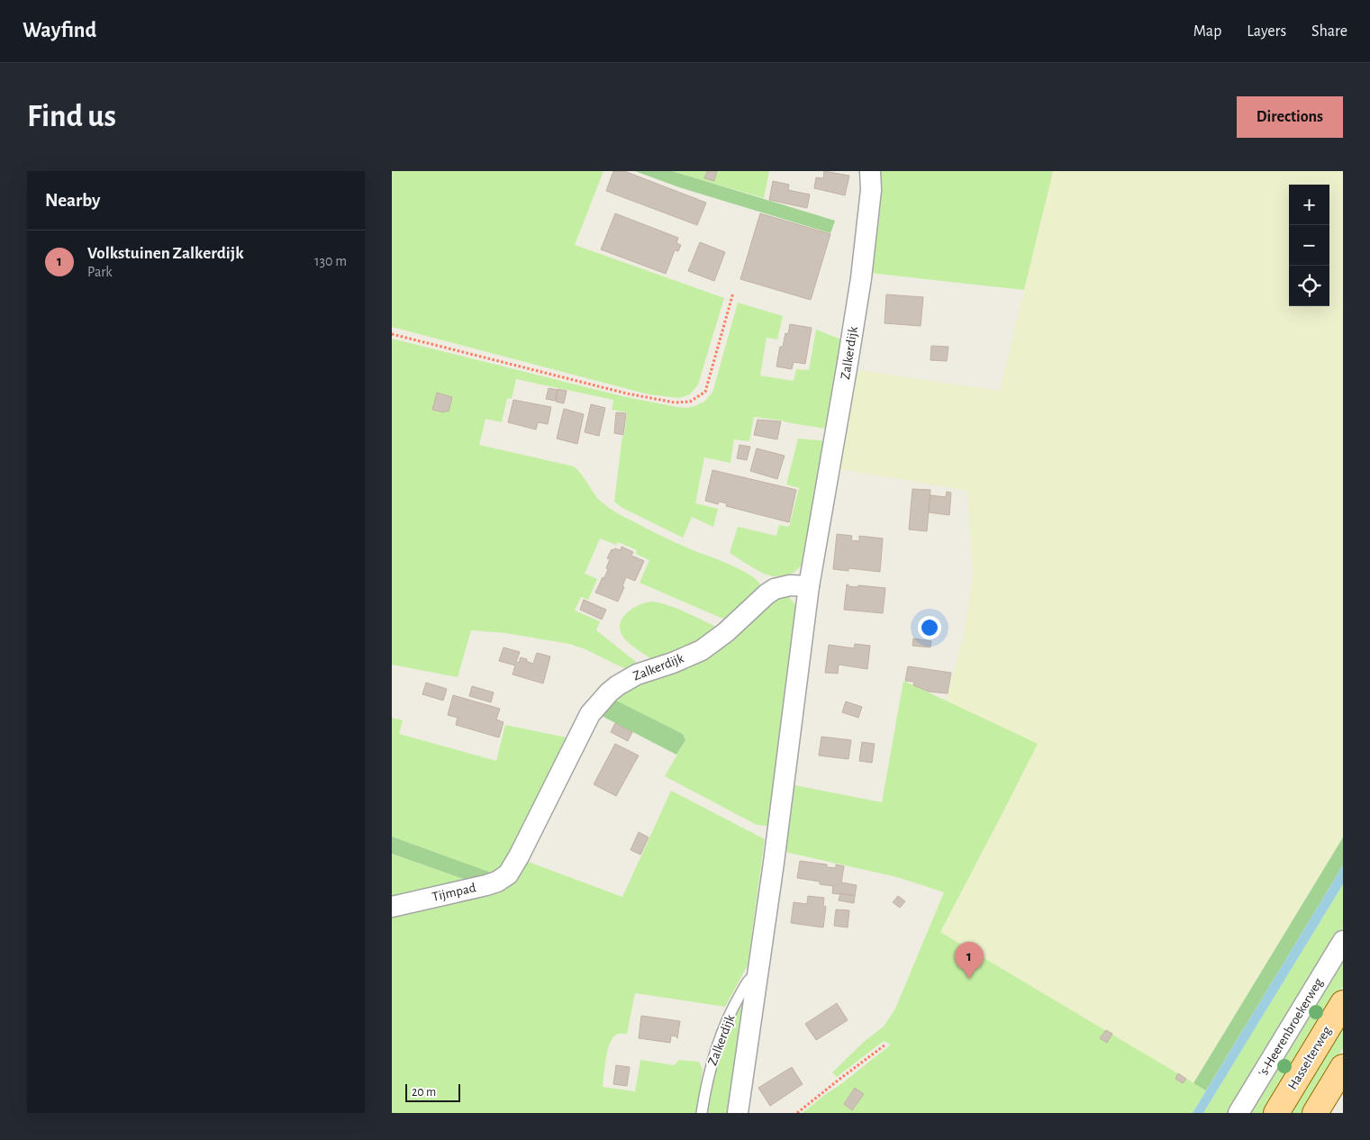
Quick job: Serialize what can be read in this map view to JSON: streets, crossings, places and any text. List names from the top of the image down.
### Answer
{
  "streets": {
    "main road": ["Hasselterweg"],
    "street": ["Zalkerdijk", "Tijmpad", "'s-Heerenbroekerweg"]
  },
  "crossings": [
    ["Zalkerdijk", "Tijmpad"]
  ],
  "scale_bar": "20 m",
  "page": {
    "header": "Wayfind",
    "nav": ["Map", "Layers", "Share"],
    "buttons": "Directions",
    "title": "Find us",
    "heading": "Nearby",
    "map_buttons": ["+", "−"],
    "list": [
      {
        "mark": "1",
        "name": "Volkstuinen Zalkerdijk",
        "note": "Park",
        "value": "130 m"
      }
    ],
    "pins": "1",
    "scale": "20 m"
  }
}
